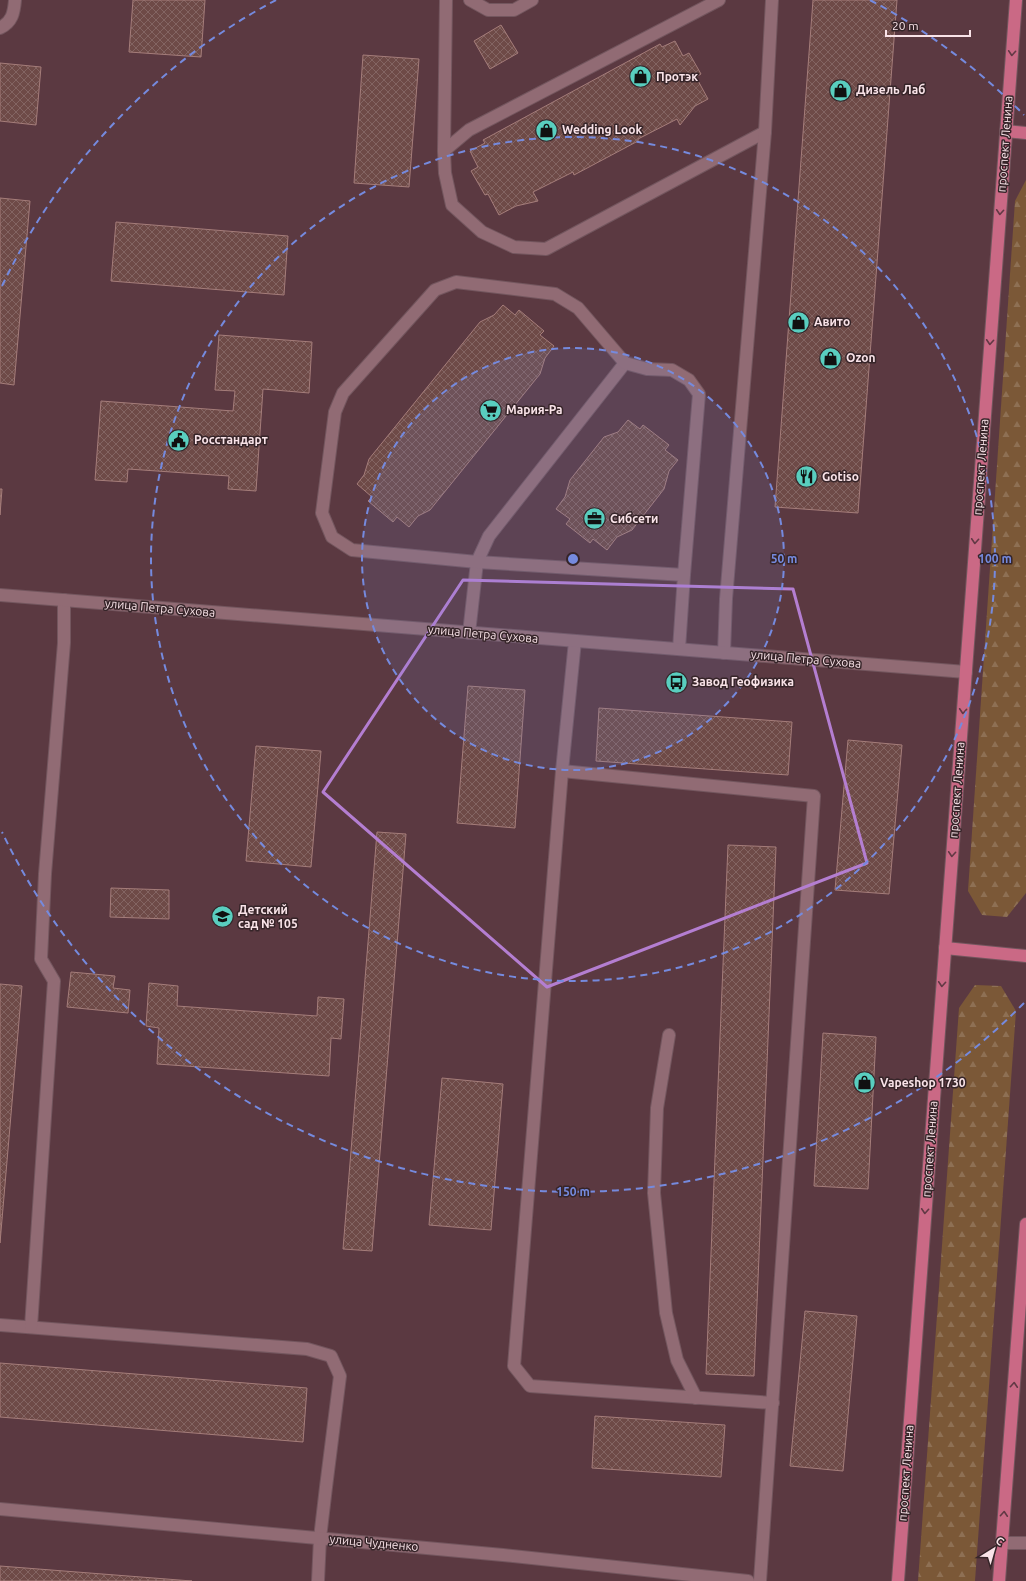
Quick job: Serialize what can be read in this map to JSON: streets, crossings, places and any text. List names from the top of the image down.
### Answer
{
  "streets": {
    "main road": ["проспект Ленина"],
    "street": ["улица Петра Сухова", "улица Чудненко"]
  },
  "crossings": [
    ["проспект Ленина", "улица Петра Сухова"]
  ],
  "one_way": ["проспект Ленина"],
  "places": {
    "shop": [
      "Протэк",
      "Дизель Лаб",
      "Wedding Look",
      "Авито",
      "Ozon",
      "Vapeshop 1730"
    ],
    "supermarket": ["Мария-Ра"],
    "public building": ["Росстандарт"],
    "restaurant": ["Gotiso"],
    "office": ["Сибсети"],
    "bus stop": ["Завод Геофизика"],
    "school or university": ["Детский сад № 105"]
  },
  "scale_bar": "20 m",
  "north": "top right",
  "rings": ["50 m", "100 m", "150 m"]
}
